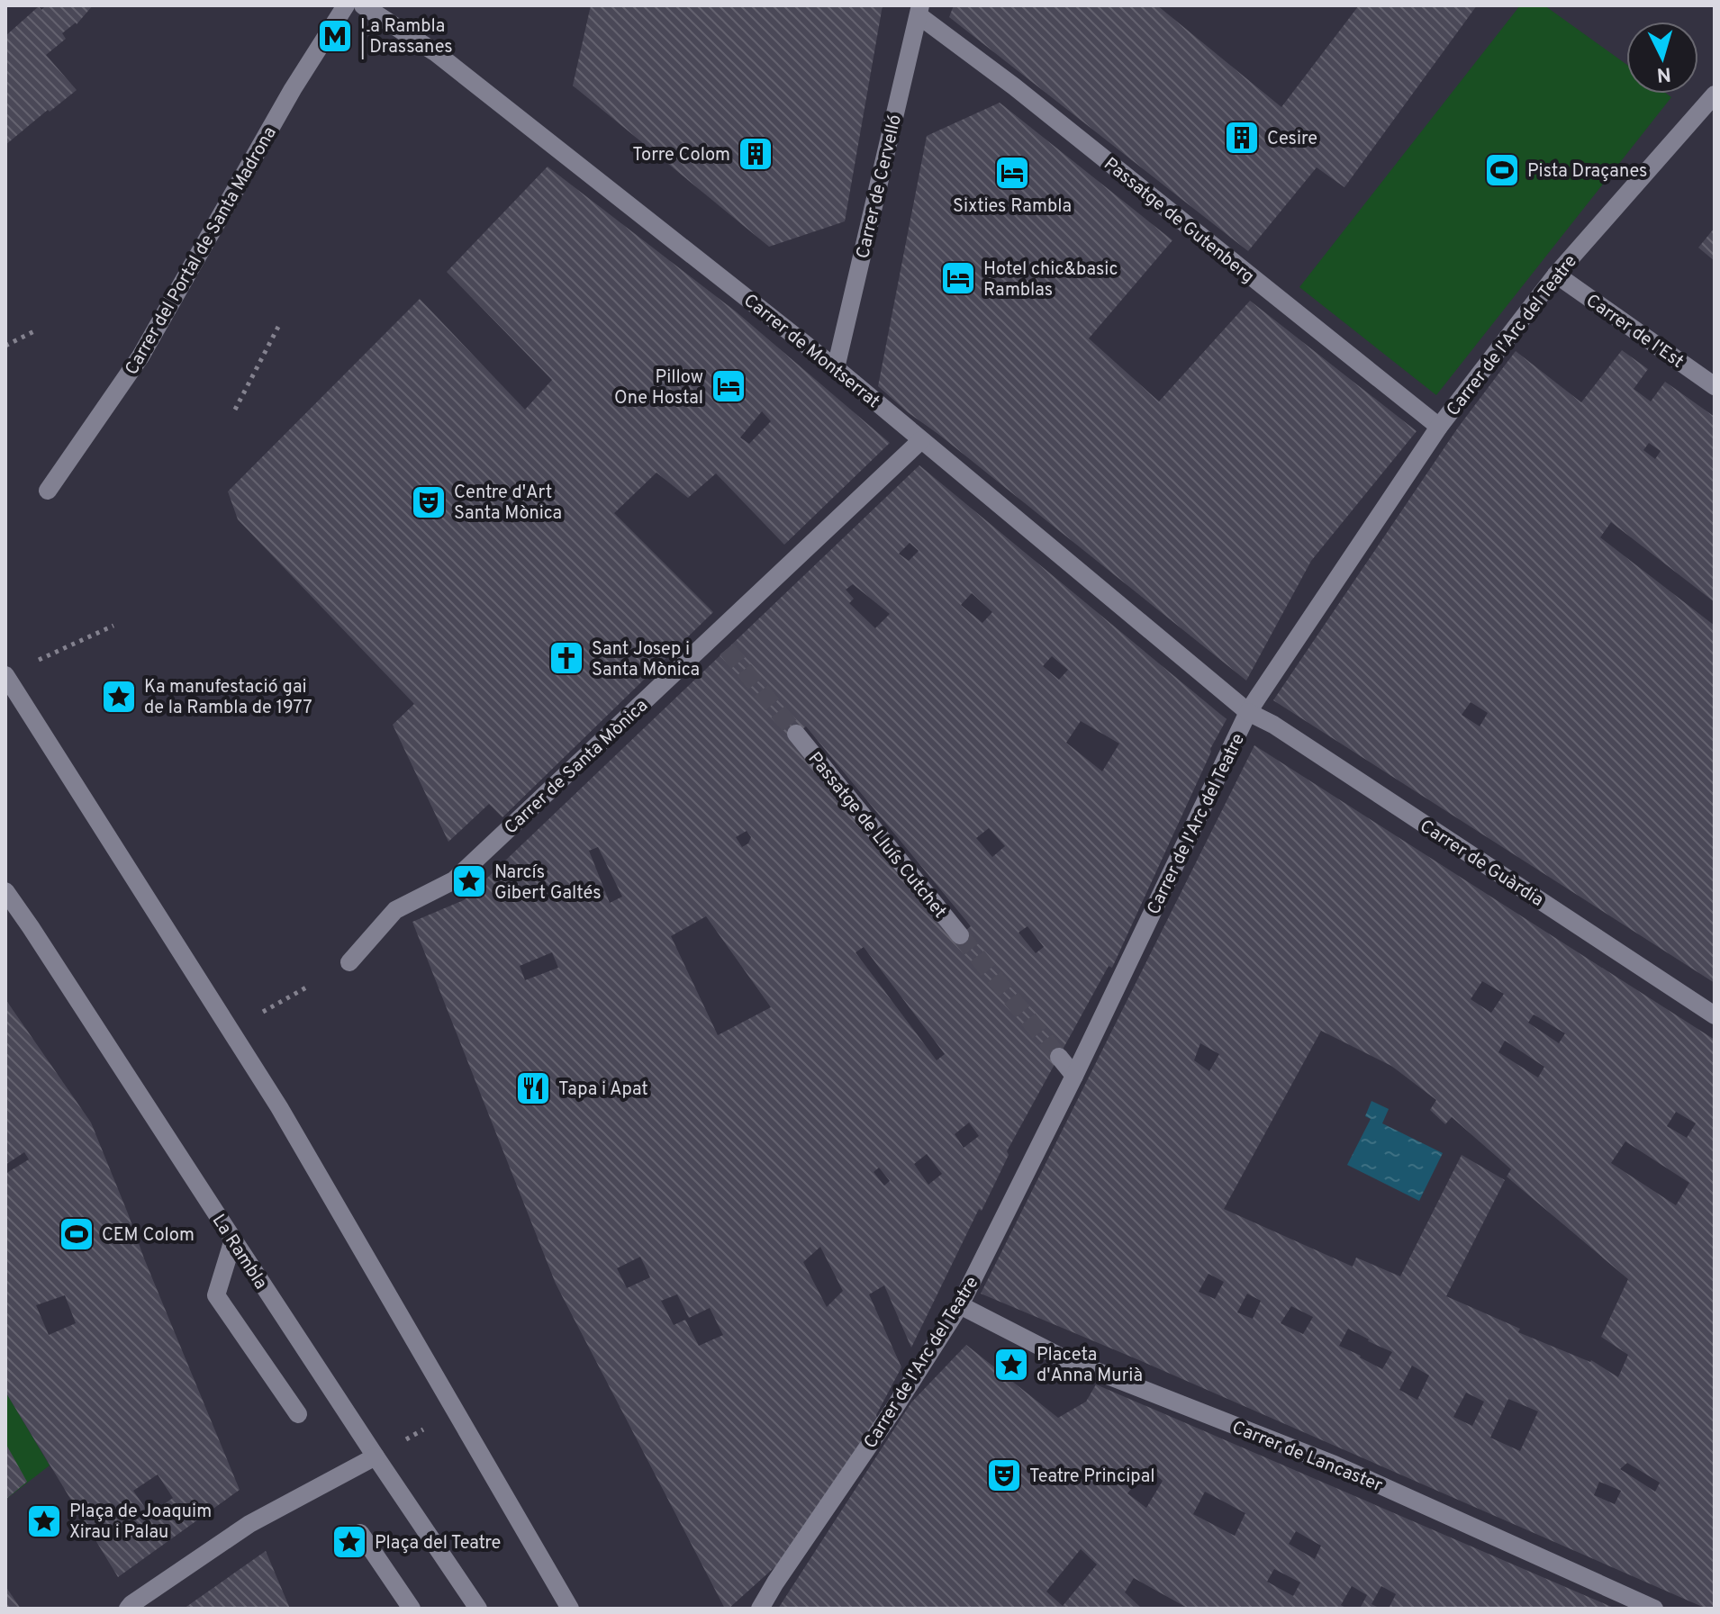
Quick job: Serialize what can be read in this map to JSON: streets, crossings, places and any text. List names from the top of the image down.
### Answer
{
  "streets": {
    "street": [
      "Carrer de Cervelló",
      "Passatge de Gutenberg",
      "Carrer del Portal de Santa Madrona",
      "Carrer de l'Est",
      "Carrer de l'Arc del Teatre",
      "Carrer de Montserrat",
      "Carrer de Santa Mònica",
      "Passatge de Lluís Cutchet",
      "Carrer de Guàrdia",
      "La Rambla",
      "Carrer de Lancaster"
    ]
  },
  "crossings": [
    ["Carrer de Cervelló", "Passatge de Gutenberg"],
    ["Carrer de Cervelló", "Carrer de Montserrat"],
    ["Passatge de Gutenberg", "Carrer de l'Arc del Teatre"],
    ["Carrer de l'Est", "Carrer de l'Arc del Teatre"],
    ["Carrer de l'Arc del Teatre", "Carrer de Montserrat"],
    ["Carrer de l'Arc del Teatre", "Carrer de Guàrdia"],
    ["Carrer de l'Arc del Teatre", "Carrer de Lancaster"],
    ["Carrer de Montserrat", "Carrer de Santa Mònica"],
    ["Carrer de Montserrat", "Carrer de Guàrdia"]
  ],
  "places": {
    "metro station": ["La Rambla | Drassanes"],
    "building": ["Cesire", "Torre Colom"],
    "sports": ["Pista Draçanes", "CEM Colom"],
    "hotel": ["Sixties Rambla", "Hotel chic&basic Ramblas", "Pillow One Hostal"],
    "theatre": ["Centre d'Art Santa Mònica", "Teatre Principal"],
    "church": ["Sant Josep i Santa Mònica"],
    "place": [
      "Ka manufestació gai de la Rambla de 1977",
      "Narcís Gibert Galtés",
      "Placeta d'Anna Murià",
      "Plaça de Joaquim Xirau i Palau",
      "Plaça del Teatre"
    ],
    "restaurant": ["Tapa i Apat"]
  },
  "north": "bottom"
}
